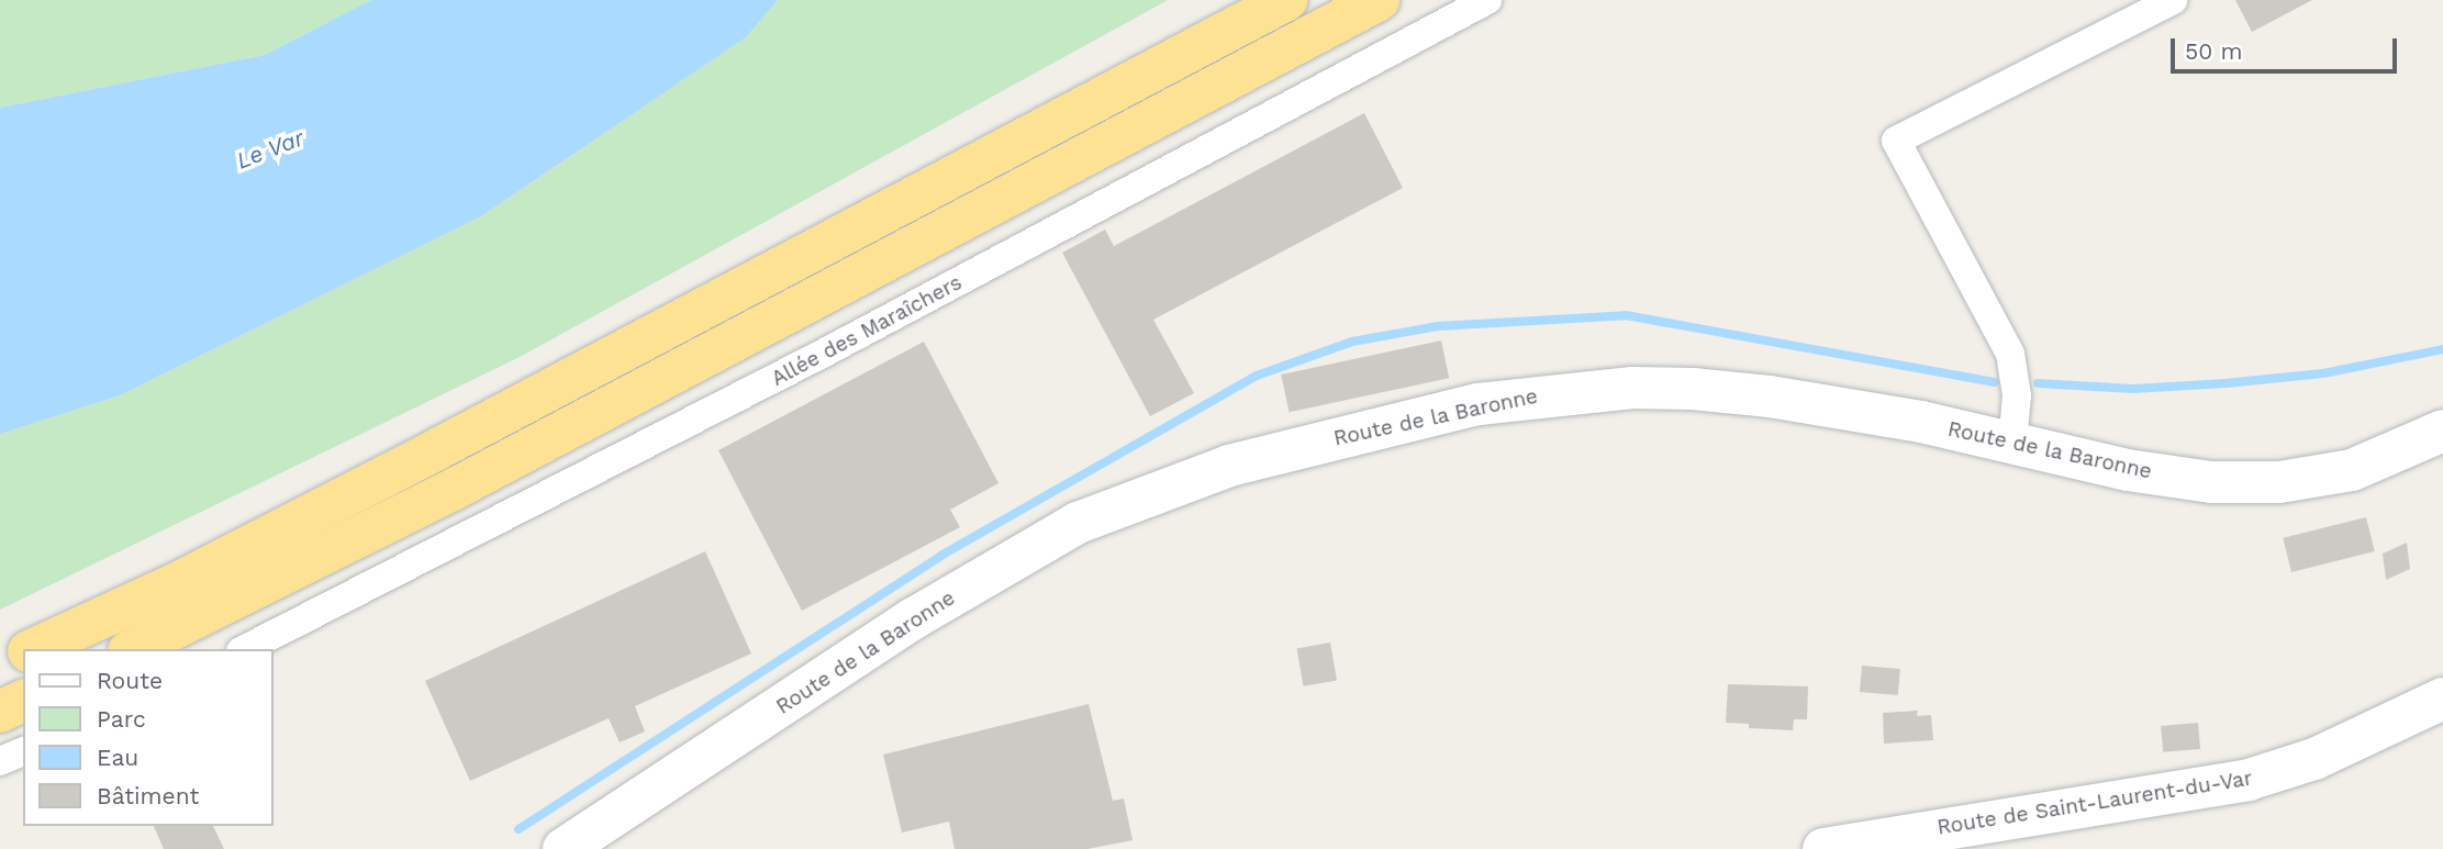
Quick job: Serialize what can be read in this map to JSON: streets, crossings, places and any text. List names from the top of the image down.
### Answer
{
  "streets": {
    "main road": ["Route de la Baronne", "Route de Saint-Laurent-du-Var"],
    "street": ["Allée des Maraîchers"]
  },
  "water": ["Le Var"],
  "legend": [
    "Route",
    "Parc",
    "Eau",
    "Bâtiment"
  ],
  "scale_bar": "50 m"
}
